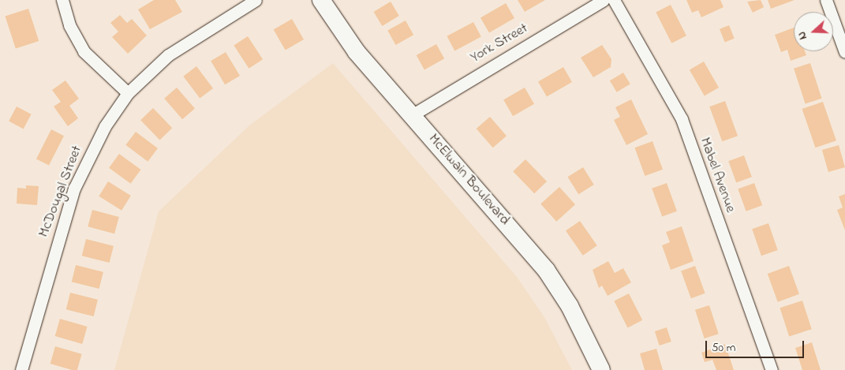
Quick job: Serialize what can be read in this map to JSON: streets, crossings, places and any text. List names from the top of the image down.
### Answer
{
  "streets": {
    "street": [
      "York Street",
      "Mabel Avenue",
      "McElwain Boulevard",
      "McDougal Street"
    ]
  },
  "crossings": [
    ["York Street", "McElwain Boulevard"]
  ],
  "scale_bar": "50 m",
  "north": "left"
}
